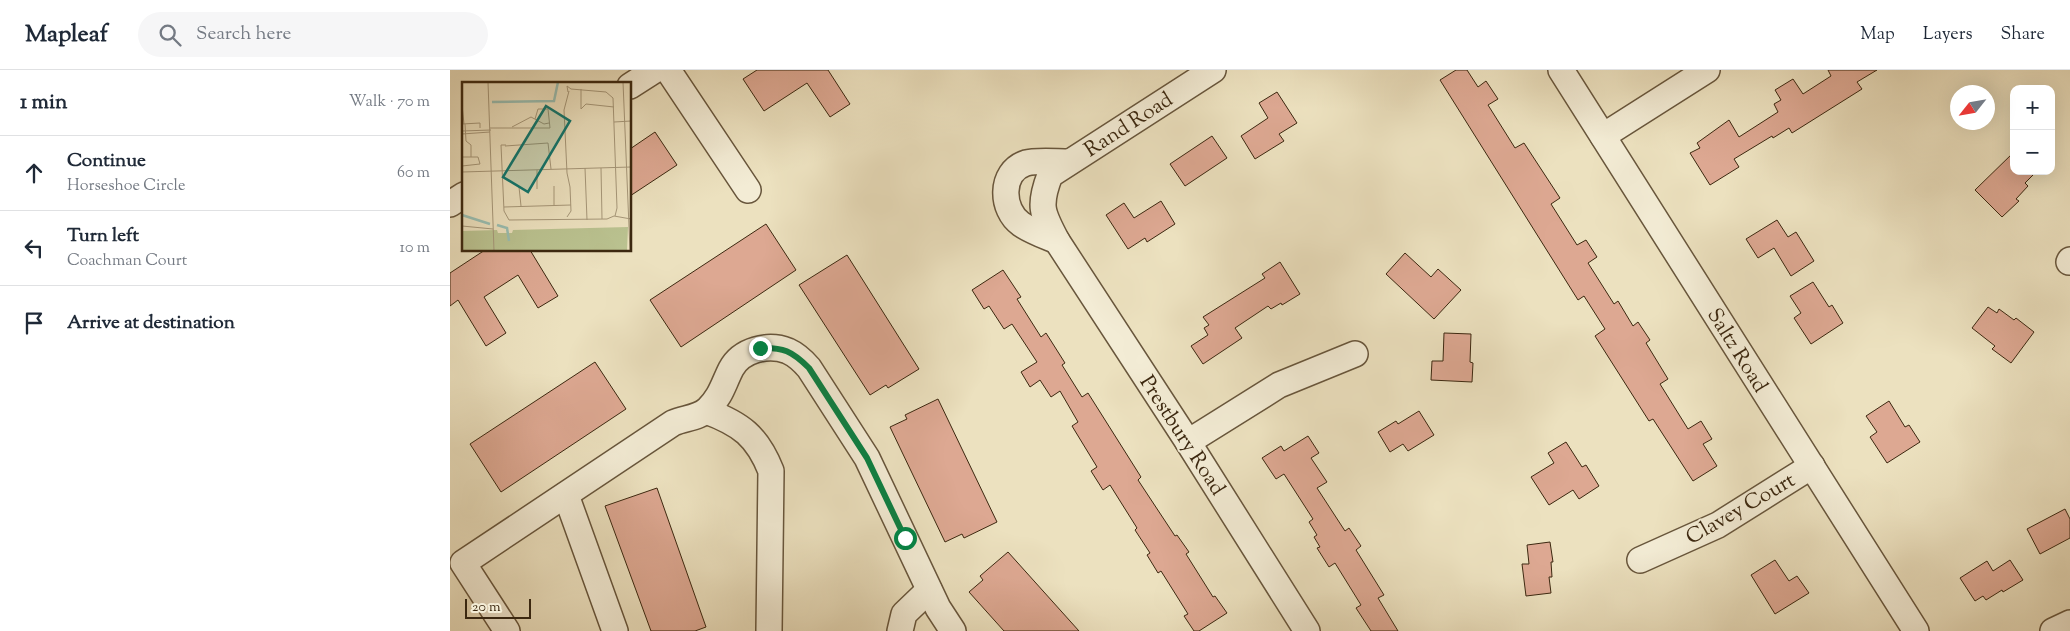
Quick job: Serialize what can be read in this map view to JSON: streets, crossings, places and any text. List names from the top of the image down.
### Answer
{
  "streets": {
    "street": [
      "Rand Road",
      "Saltz Road",
      "Prestbury Road",
      "Clavey Court"
    ]
  },
  "crossings": [
    ["Rand Road", "Prestbury Road"],
    ["Saltz Road", "Clavey Court"]
  ],
  "scale_bar": "20 m",
  "north": "bottom left",
  "page": {
    "header": "Mapleaf",
    "search": "Search here",
    "nav": ["Map", "Layers", "Share"],
    "heading": ["1 min", "Walk · 70 m"],
    "map_buttons": ["+", "−"],
    "list": [
      ["Continue", "Horseshoe Circle", "60 m"],
      ["Turn left", "Coachman Court", "10 m"],
      "Arrive at destination"
    ],
    "scale": "20 m"
  }
}
